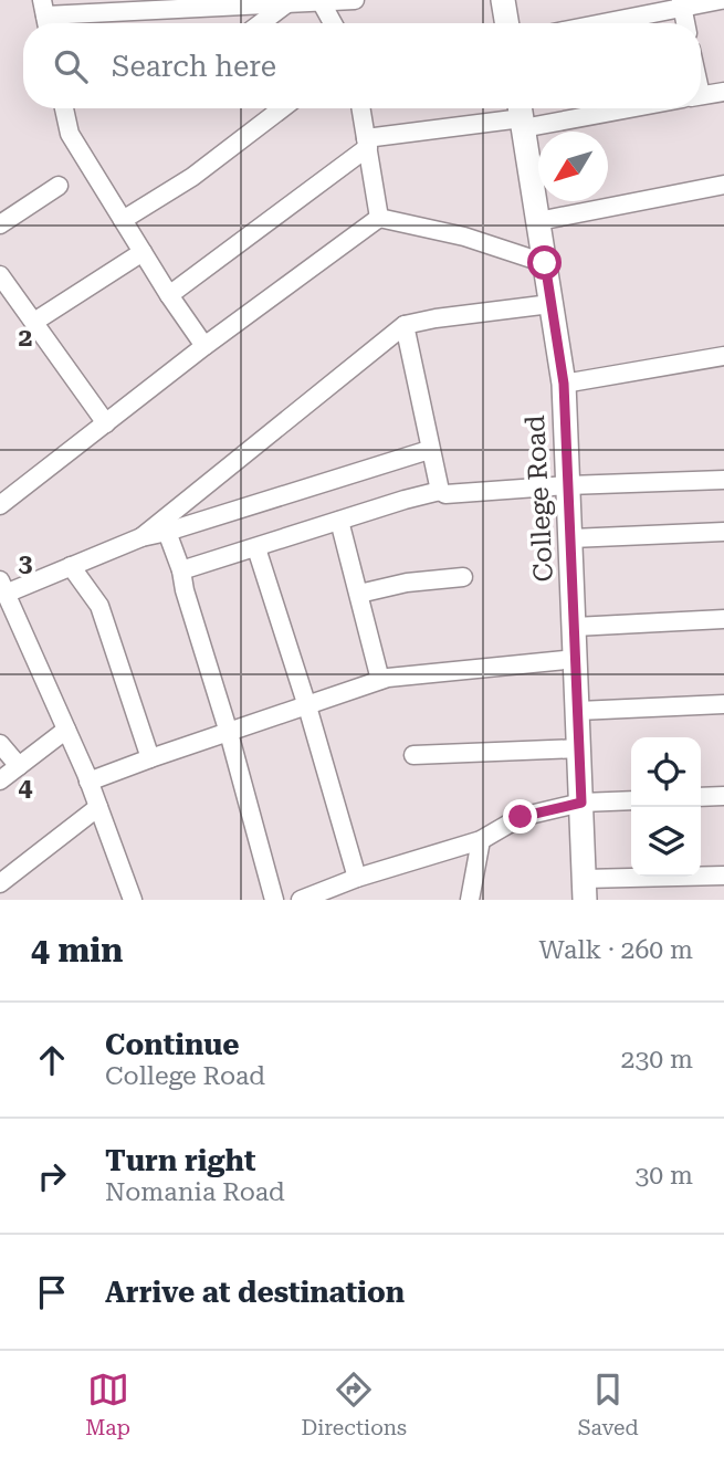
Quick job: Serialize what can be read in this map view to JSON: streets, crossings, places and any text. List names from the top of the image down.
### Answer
{
  "streets": {
    "main road": ["College Road"]
  },
  "north": "bottom left",
  "page": {
    "search": "Search here",
    "heading": ["4 min", "Walk · 260 m"],
    "list": [
      ["Continue", "College Road", "230 m"],
      ["Turn right", "Nomania Road", "30 m"],
      "Arrive at destination"
    ],
    "nav": ["Map", "Directions", "Saved"]
  },
  "grid": {
    "rows": ["2", "3", "4"]
  }
}
